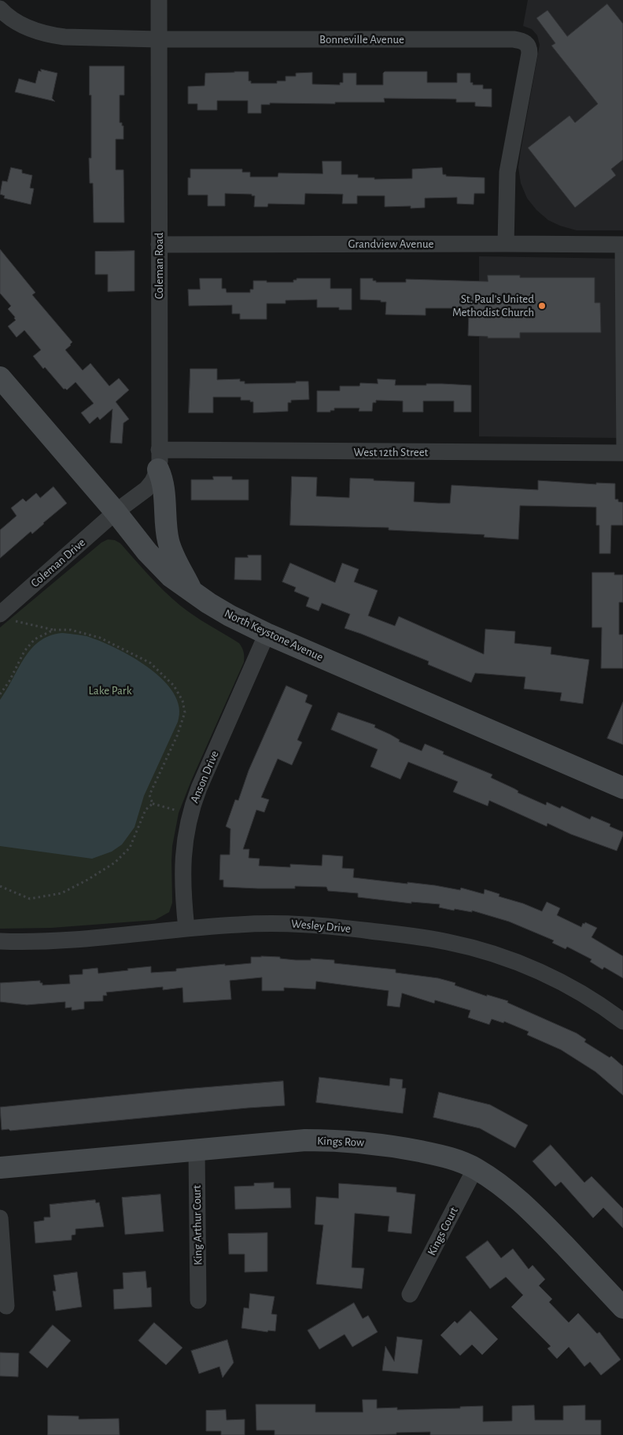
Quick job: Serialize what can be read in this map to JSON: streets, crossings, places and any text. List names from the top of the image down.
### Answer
{
  "streets": {
    "street": [
      "Bonneville Avenue",
      "Grandview Avenue",
      "Coleman Road",
      "West 12th Street",
      "Coleman Drive",
      "North Keystone Avenue",
      "Anson Drive",
      "Wesley Drive",
      "Kings Row",
      "King Arthur Court",
      "Kings Court"
    ]
  },
  "crossings": [
    ["Bonneville Avenue", "Grandview Avenue"],
    ["Bonneville Avenue", "Coleman Road"],
    ["Grandview Avenue", "Coleman Road"],
    ["Coleman Road", "West 12th Street"],
    ["Coleman Road", "Coleman Drive"],
    ["Coleman Road", "North Keystone Avenue"],
    ["Coleman Drive", "North Keystone Avenue"],
    ["North Keystone Avenue", "Anson Drive"],
    ["Anson Drive", "Wesley Drive"],
    ["Kings Row", "King Arthur Court"],
    ["Kings Row", "Kings Court"]
  ],
  "parks": ["Lake Park"],
  "places": ["St. Paul's United Methodist Church"]
}
